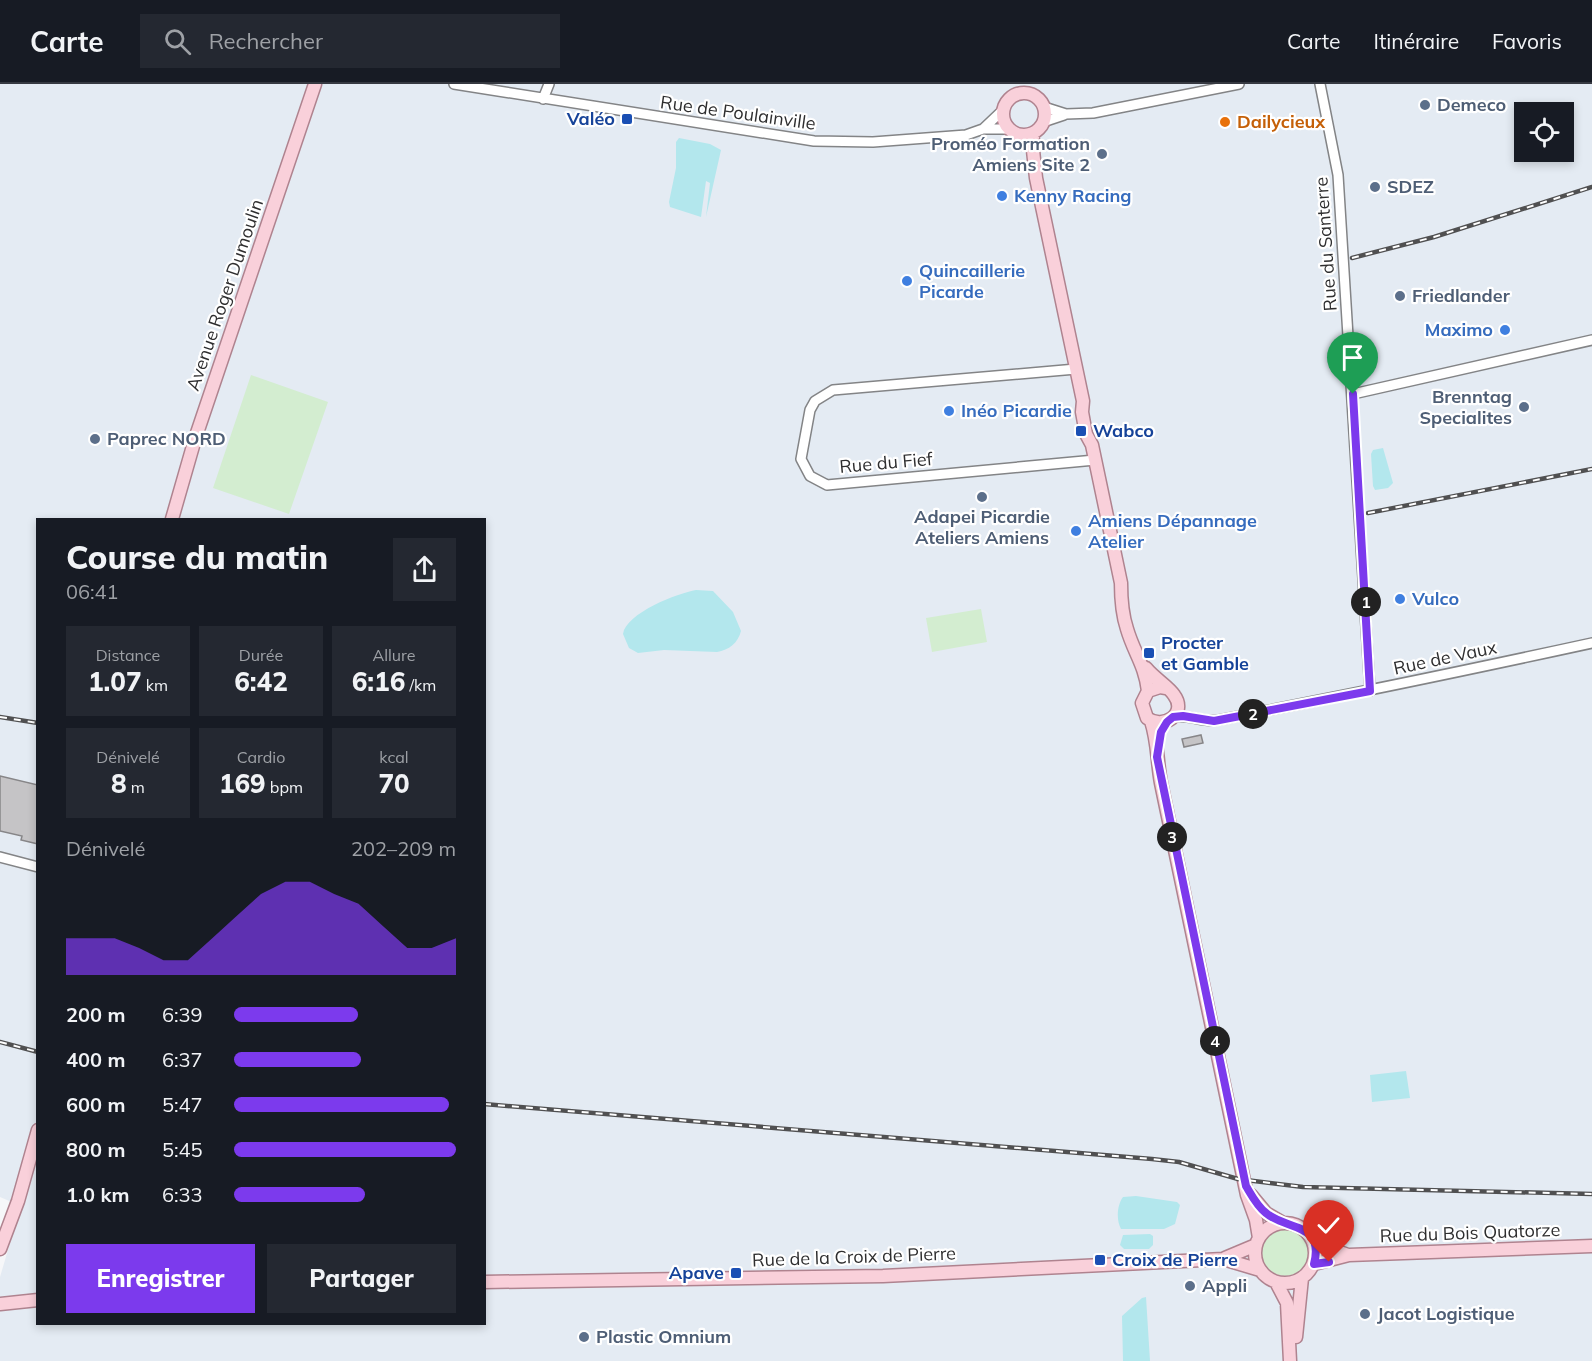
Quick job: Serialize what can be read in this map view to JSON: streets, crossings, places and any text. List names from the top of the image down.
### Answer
{
  "streets": {
    "main road": ["Avenue Roger Dumoulin", "Rue du Bois Quatorze", "Rue de la Croix de Pierre"],
    "street": [
      "Rue de Poulainville",
      "Rue du Santerre",
      "Rue du Fief",
      "Rue de Vaux"
    ]
  },
  "crossings": [
    ["Rue du Santerre", "Rue de Vaux"],
    ["Rue du Bois Quatorze", "Rue de la Croix de Pierre"]
  ],
  "places": {
    "other": [
      "Demeco",
      "Dailycieux",
      "Proméo Formation Amiens Site 2",
      "SDEZ",
      "Kenny Racing",
      "Quincaillerie Picarde",
      "Friedlander",
      "Maximo",
      "Brenntag Specialites",
      "Inéo Picardie",
      "Paprec NORD",
      "Adapei Picardie Ateliers Amiens",
      "Amiens Dépannage Atelier",
      "Vulco",
      "Appli",
      "Jacot Logistique",
      "Plastic Omnium"
    ],
    "transit": [
      "Valéo",
      "Wabco",
      "Procter et Gamble",
      "Croix de Pierre",
      "Apave"
    ]
  },
  "page": {
    "header": "Carte",
    "search": "Rechercher",
    "nav": ["Carte", "Itinéraire", "Favoris"],
    "heading": ["Course du matin", "06:41"],
    "pins": [
      "1",
      "2",
      "3",
      "4"
    ],
    "stats": [
      ["Distance", "1.07 km"],
      ["Durée", "6:42"],
      ["Allure", "6:16 /km"],
      ["Dénivelé", "8 m"],
      ["Cardio", "169 bpm"],
      ["kcal", "70"]
    ],
    "chart": ["Dénivelé", "202–209 m"],
    "list": [
      {
        "name": "200 m",
        "note": "6:39"
      },
      {
        "name": "400 m",
        "note": "6:37"
      },
      {
        "name": "600 m",
        "note": "5:47"
      },
      {
        "name": "800 m",
        "note": "5:45"
      },
      {
        "name": "1.0 km",
        "note": "6:33"
      }
    ],
    "buttons": ["Enregistrer", "Partager"]
  }
}
